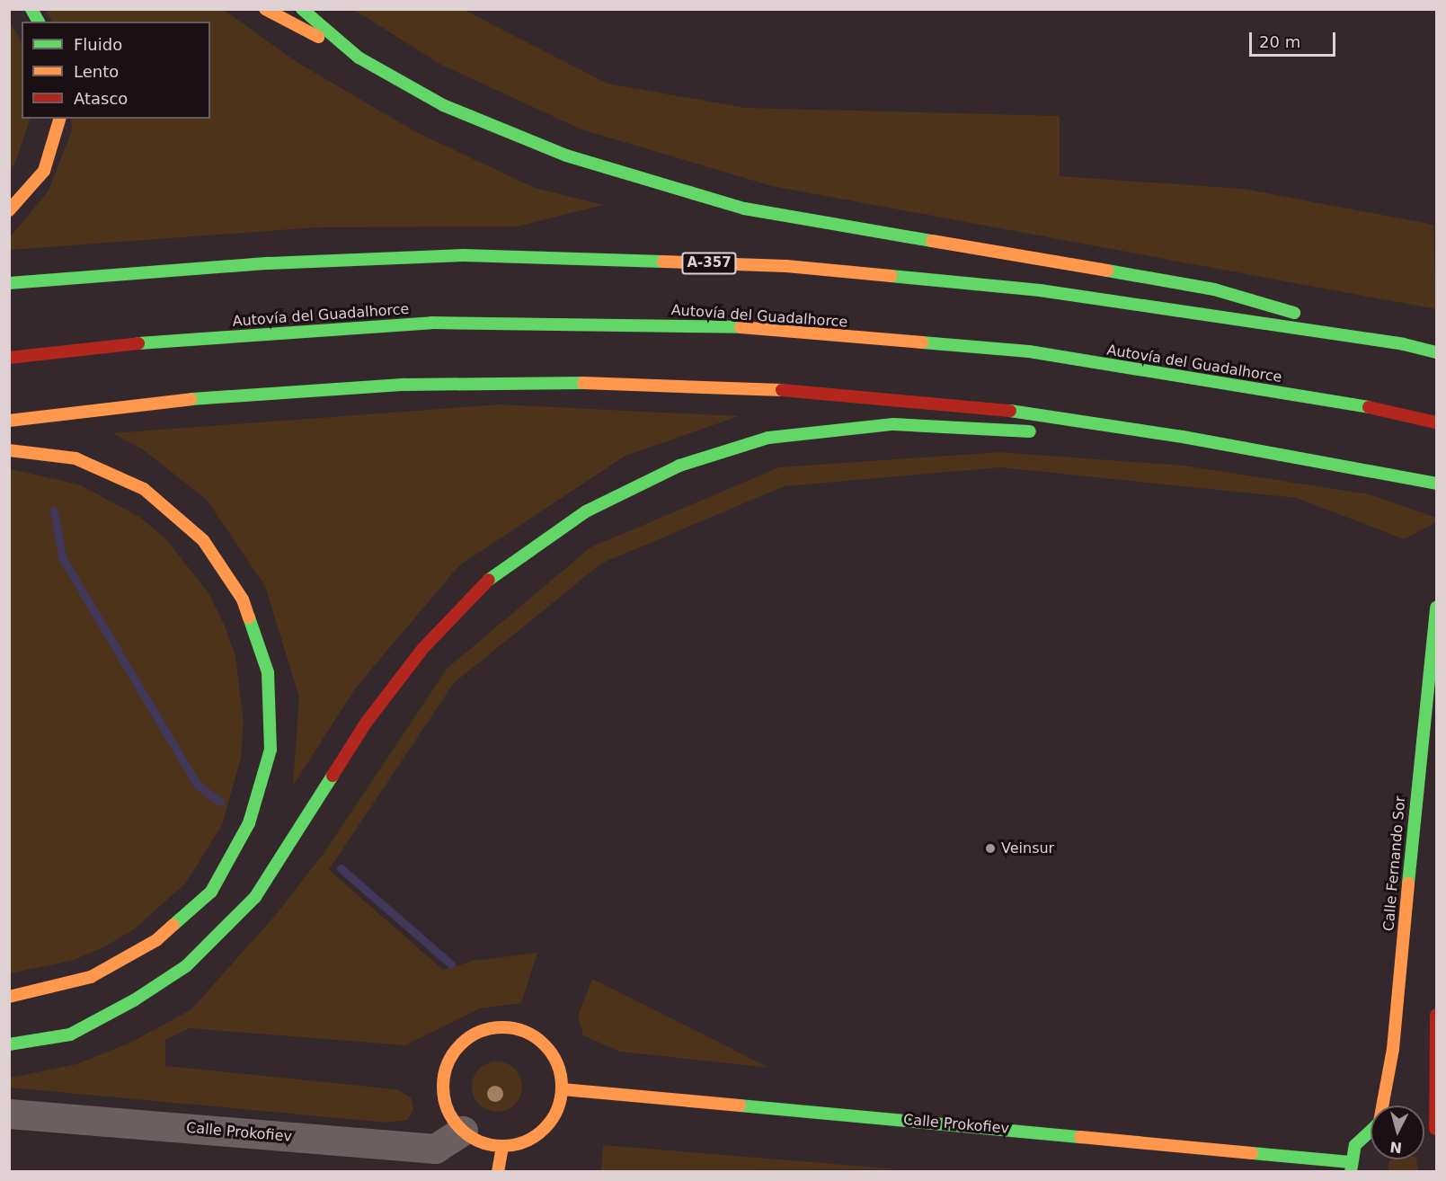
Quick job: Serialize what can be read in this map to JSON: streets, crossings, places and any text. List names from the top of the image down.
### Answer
{
  "streets": {
    "main road": [
      "A-357",
      "Autovía del Guadalhorce",
      "Calle Fernando Sor",
      "Calle Prokofiev"
    ]
  },
  "places": ["Veinsur"],
  "legend": ["Fluido", "Lento", "Atasco"],
  "scale_bar": "20 m",
  "north": "bottom"
}
